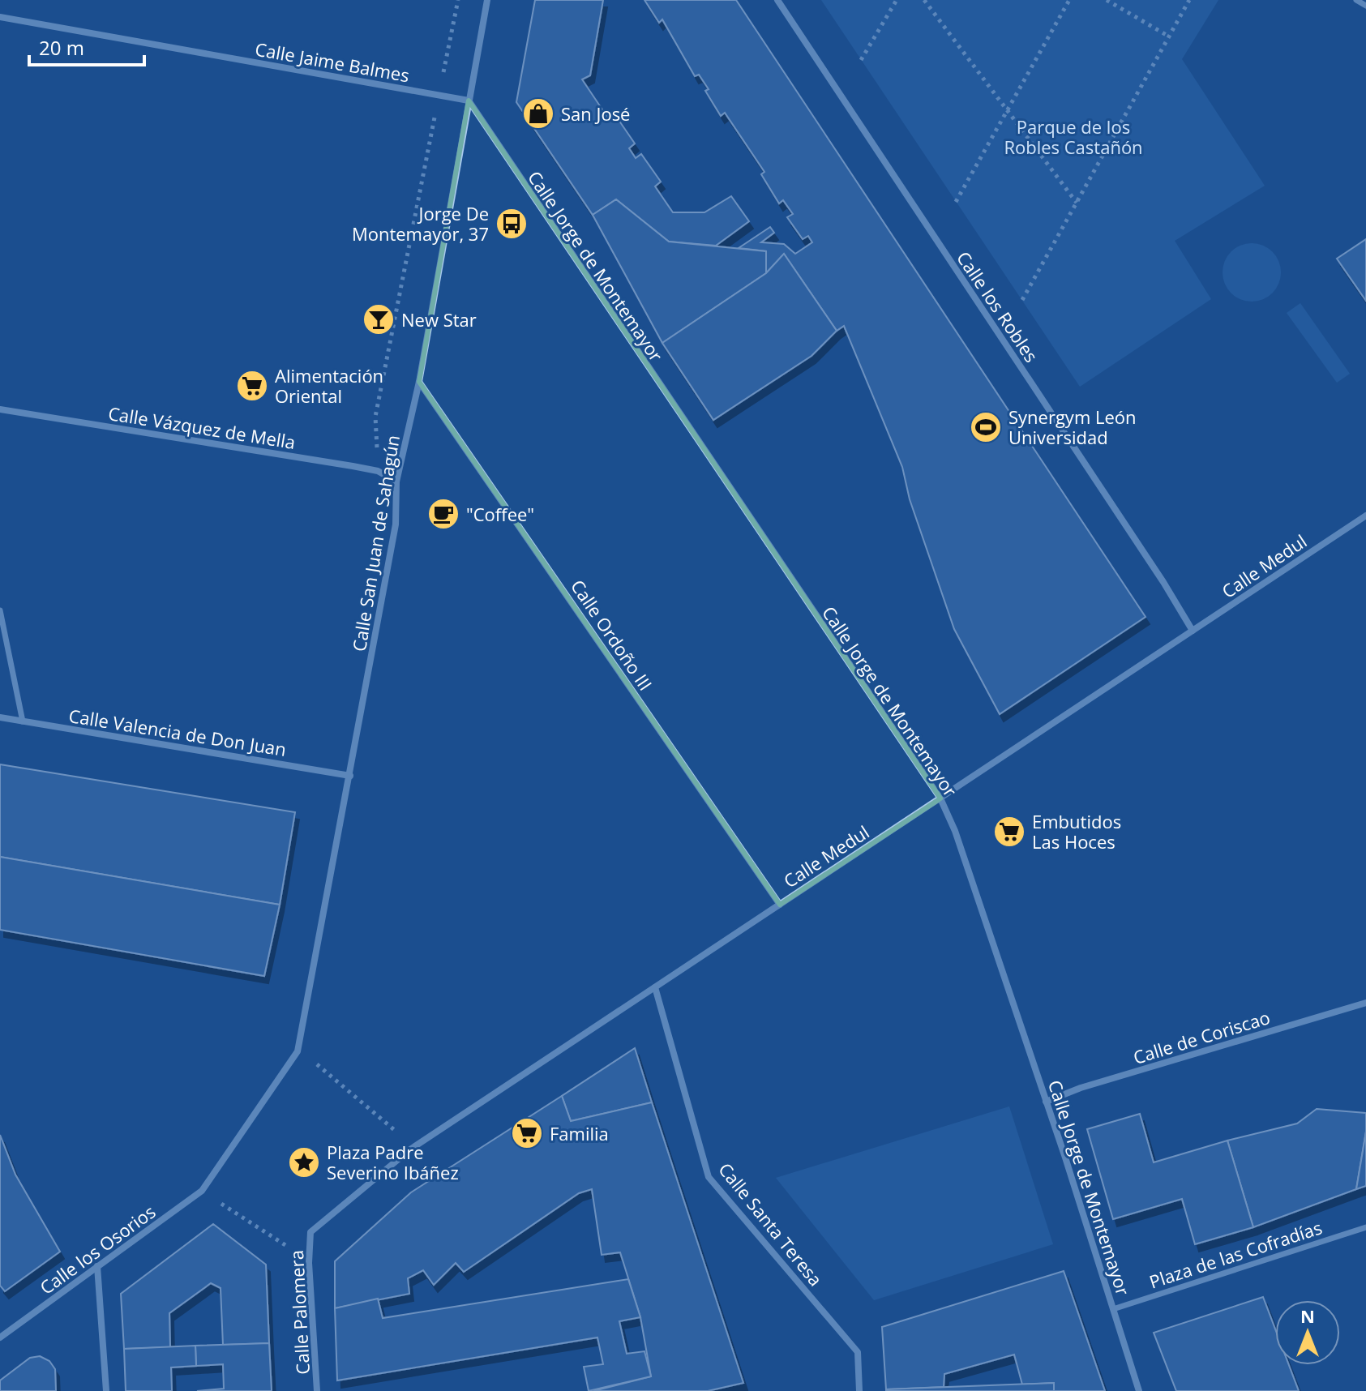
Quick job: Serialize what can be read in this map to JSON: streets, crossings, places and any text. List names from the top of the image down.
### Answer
{
  "streets": {
    "street": [
      "Calle Jaime Balmes",
      "Calle Jorge de Montemayor",
      "Calle los Robles",
      "Calle Vázquez de Mella",
      "Calle San Juan de Sahagún",
      "Calle Medul",
      "Calle Ordoño III",
      "Calle Valencia de Don Juan",
      "Calle de Coriscao",
      "Calle Santa Teresa",
      "Calle los Osorios",
      "Plaza de las Cofradías",
      "Calle Palomera"
    ]
  },
  "crossings": [
    ["Calle Jaime Balmes", "Calle Jorge de Montemayor"],
    ["Calle Jaime Balmes", "Calle San Juan de Sahagún"],
    ["Calle Jorge de Montemayor", "Calle San Juan de Sahagún"],
    ["Calle Jorge de Montemayor", "Calle Medul"],
    ["Calle Jorge de Montemayor", "Calle de Coriscao"],
    ["Calle Jorge de Montemayor", "Plaza de las Cofradías"],
    ["Calle los Robles", "Calle Medul"],
    ["Calle Vázquez de Mella", "Calle San Juan de Sahagún"],
    ["Calle San Juan de Sahagún", "Calle Ordoño III"],
    ["Calle San Juan de Sahagún", "Calle Valencia de Don Juan"],
    ["Calle San Juan de Sahagún", "Calle los Osorios"],
    ["Calle Medul", "Calle Ordoño III"],
    ["Calle Medul", "Calle Santa Teresa"],
    ["Calle Medul", "Calle Palomera"]
  ],
  "parks": ["Parque de los Robles Castañón"],
  "places": {
    "shop": ["San José"],
    "bus stop": ["Jorge De Montemayor, 37"],
    "bar": ["New Star"],
    "supermarket": ["Alimentación Oriental", "Embutidos Las Hoces", "Familia"],
    "sports": ["Synergym León Universidad"],
    "cafe": ["\"Coffee\""],
    "place": ["Plaza Padre Severino Ibáñez"]
  },
  "scale_bar": "20 m",
  "north": "top"
}
